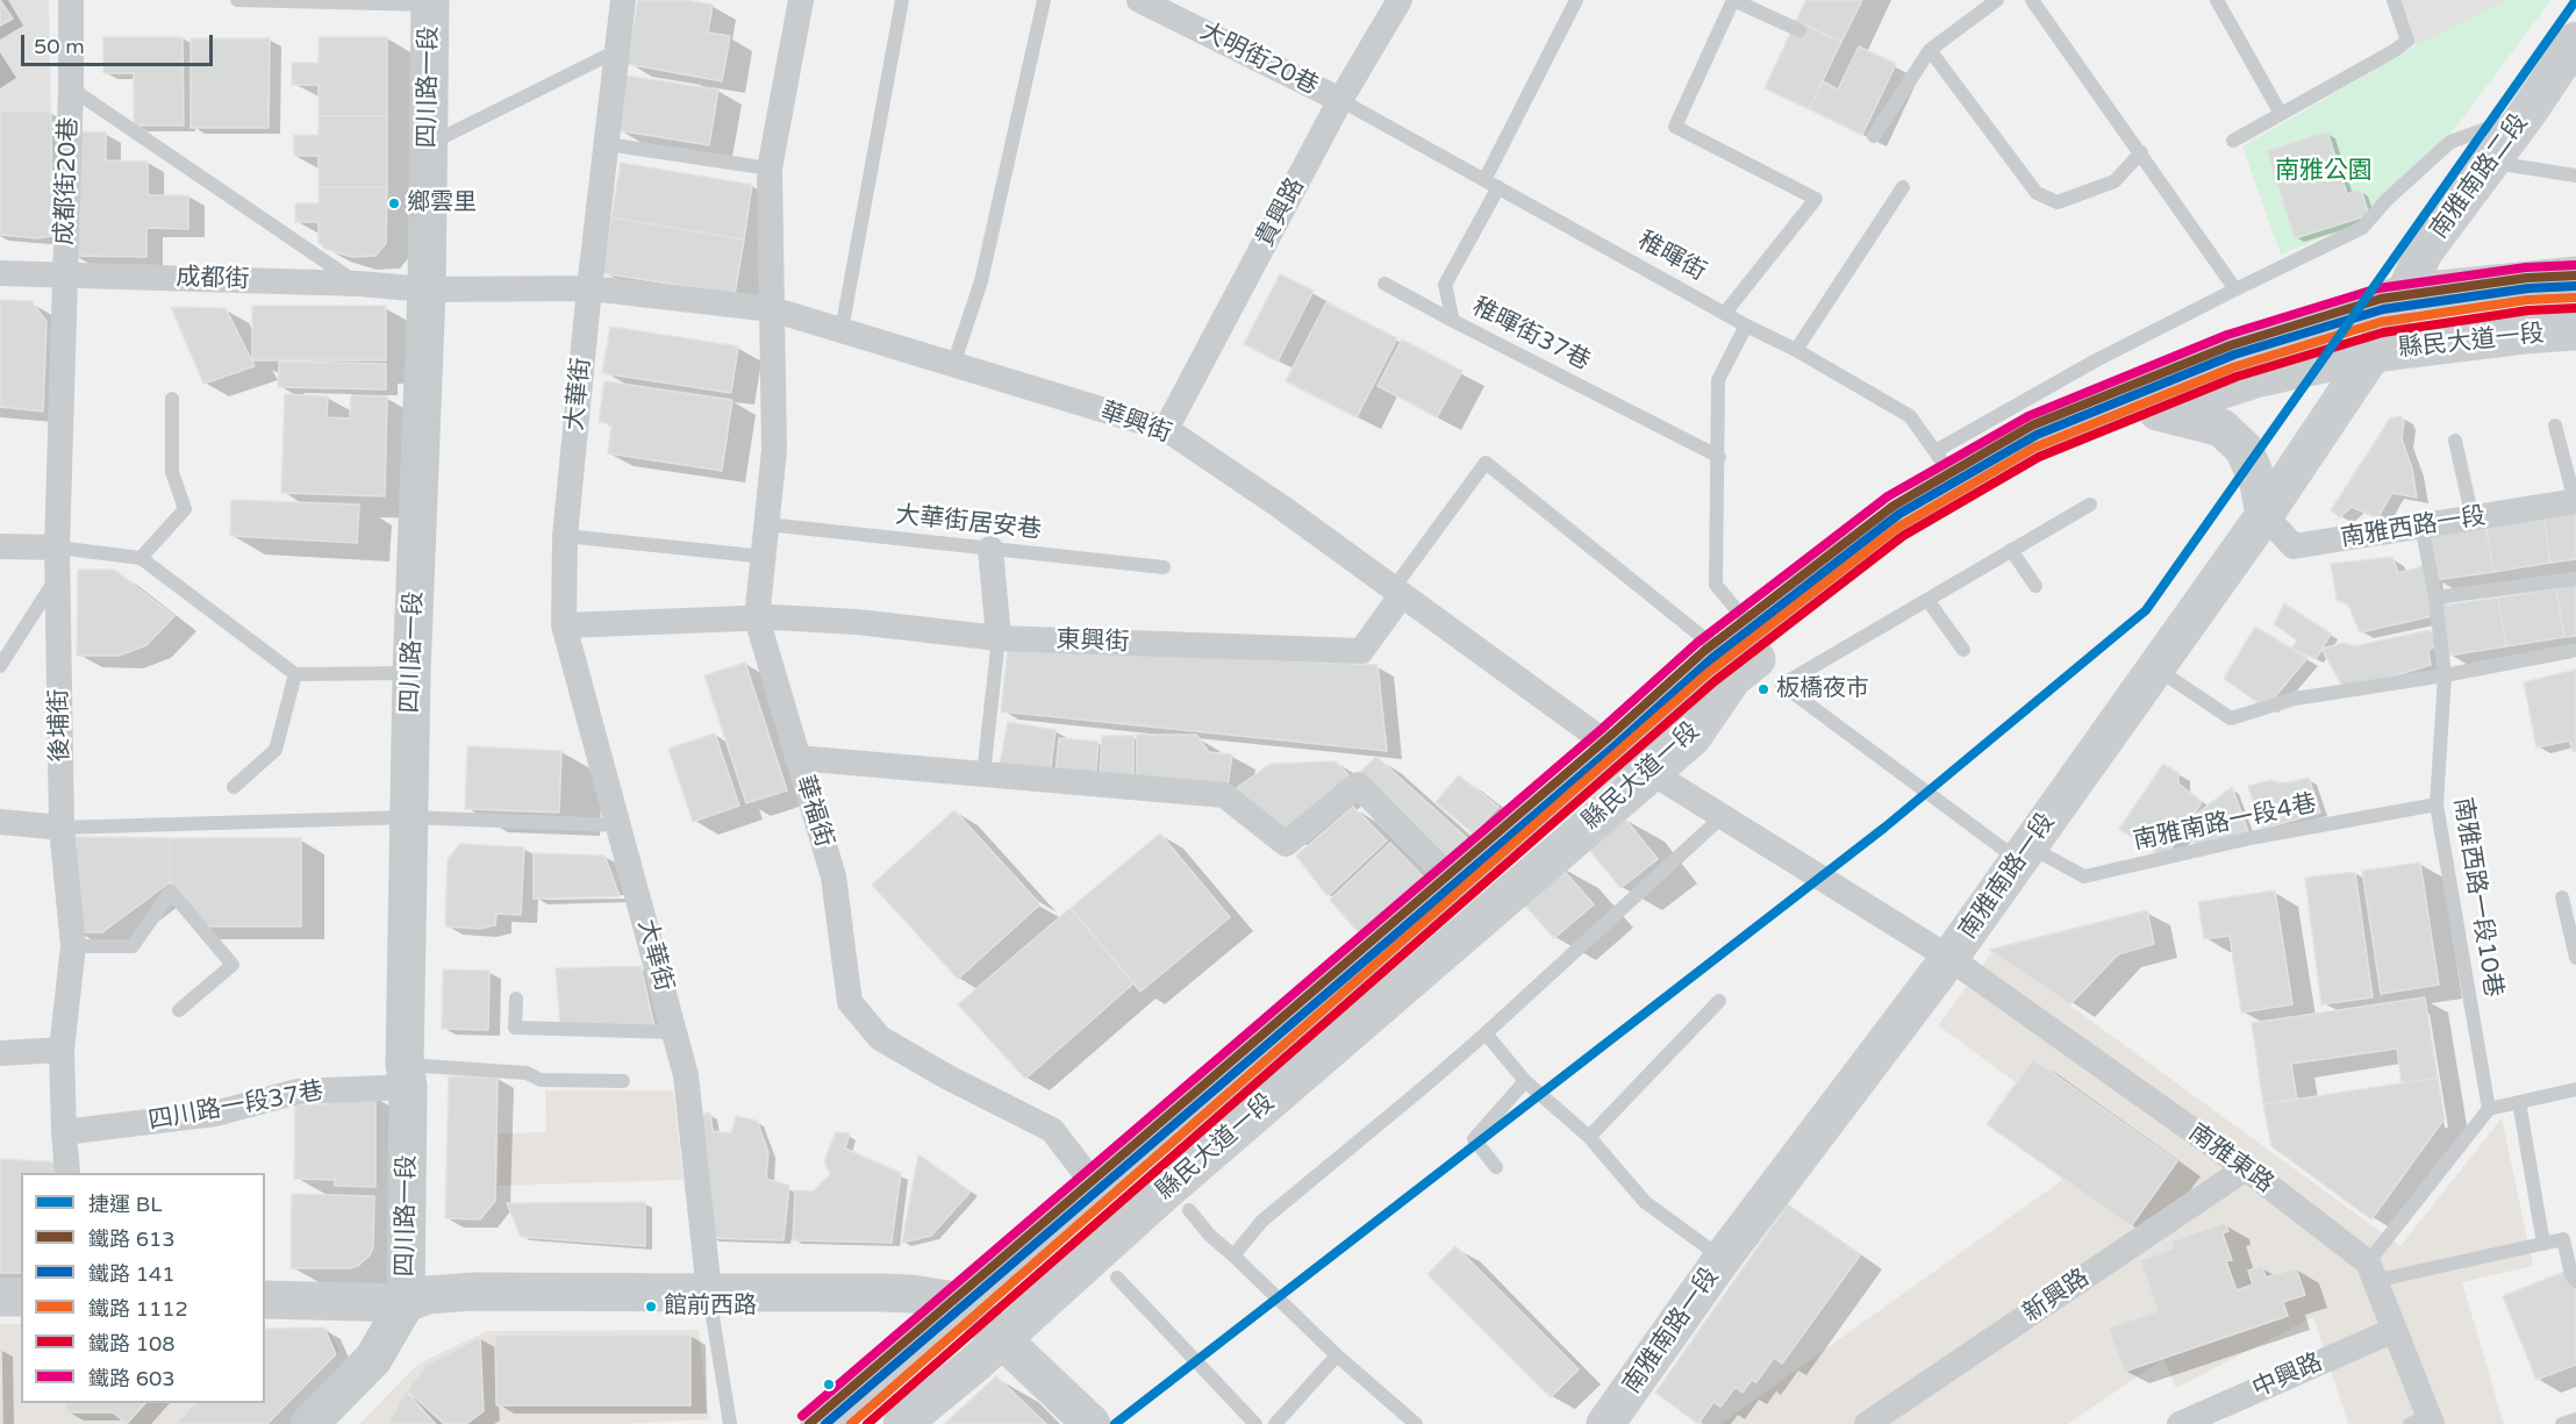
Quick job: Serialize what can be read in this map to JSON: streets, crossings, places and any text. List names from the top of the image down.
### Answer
{
  "streets": {
    "main road": [
      "四川路一段",
      "南雅南路二段",
      "縣民大道一段",
      "南雅南路一段"
    ],
    "street": [
      "大明街20巷",
      "成都街20巷",
      "貴興路",
      "成都街",
      "大華街",
      "華興街",
      "南雅西路一段",
      "東興街",
      "後埔街",
      "華福街",
      "四川路一段37巷",
      "南雅東路",
      "新興路",
      "中興路"
    ],
    "lane": [
      "稚暉街",
      "稚暉街37巷",
      "大華街居安巷",
      "南雅南路一段4巷",
      "南雅西路一段10巷"
    ]
  },
  "crossings": [
    ["大明街20巷", "貴興路"],
    ["大明街20巷", "稚暉街"],
    ["四川路一段", "成都街"],
    ["四川路一段", "四川路一段37巷"],
    ["南雅南路二段", "縣民大道一段"],
    ["南雅南路二段", "南雅南路一段"],
    ["成都街20巷", "成都街"],
    ["成都街20巷", "後埔街"],
    ["貴興路", "稚暉街"],
    ["貴興路", "華興街"],
    ["稚暉街", "稚暉街37巷"],
    ["稚暉街", "縣民大道一段"],
    ["成都街", "後埔街"],
    ["縣民大道一段", "華興街"],
    ["縣民大道一段", "華福街"],
    ["縣民大道一段", "南雅南路一段"],
    ["大華街", "華興街"],
    ["華興街", "東興街"],
    ["華興街", "華福街"],
    ["華興街", "南雅東路"],
    ["大華街居安巷", "華福街"],
    ["南雅西路一段", "南雅南路一段"],
    ["南雅西路一段", "南雅西路一段10巷"],
    ["東興街", "華福街"],
    ["後埔街", "四川路一段37巷"],
    ["南雅南路一段4巷", "南雅南路一段"],
    ["南雅南路一段4巷", "南雅西路一段10巷"],
    ["南雅南路一段", "南雅東路"],
    ["南雅東路", "新興路"],
    ["南雅東路", "中興路"]
  ],
  "parks": ["南雅公園"],
  "places": ["鄉雲里", "板橋夜市", "館前西路"],
  "lines": [
    "metro line BL",
    "rail line 603",
    "rail line 613",
    "rail line 141",
    "rail line 1112",
    "rail line 108"
  ],
  "legend": [
    "捷運 BL",
    "鐵路 613",
    "鐵路 141",
    "鐵路 1112",
    "鐵路 108",
    "鐵路 603"
  ],
  "scale_bar": "50 m"
}
